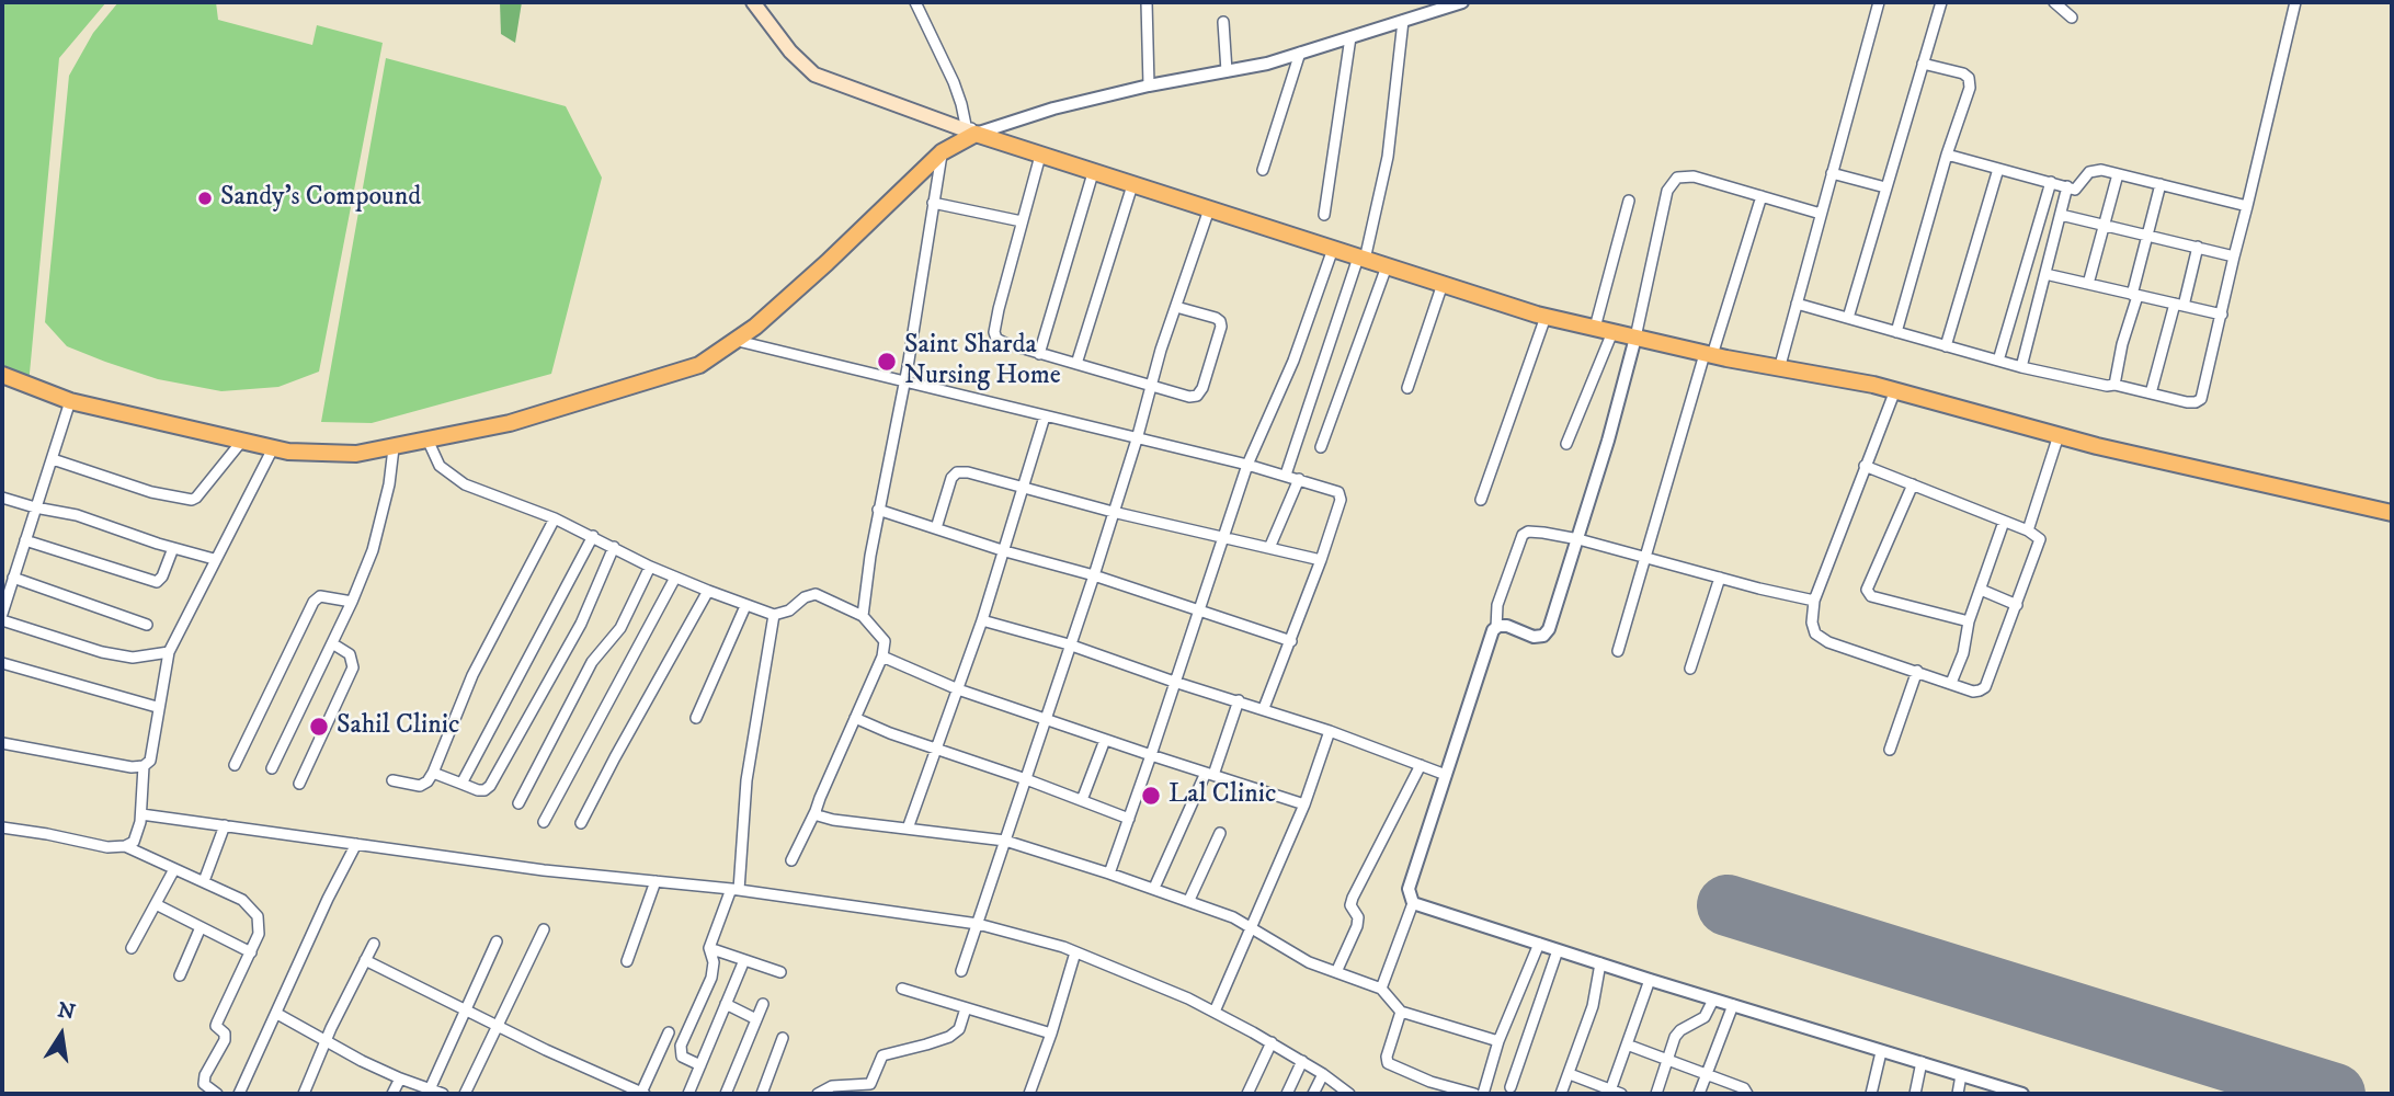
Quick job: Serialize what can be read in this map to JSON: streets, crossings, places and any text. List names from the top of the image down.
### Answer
{
  "places": [
    "Sandy's Compound",
    "Saint Sharda Nursing Home",
    "Sahil Clinic",
    "Lal Clinic"
  ],
  "north": "top"
}
